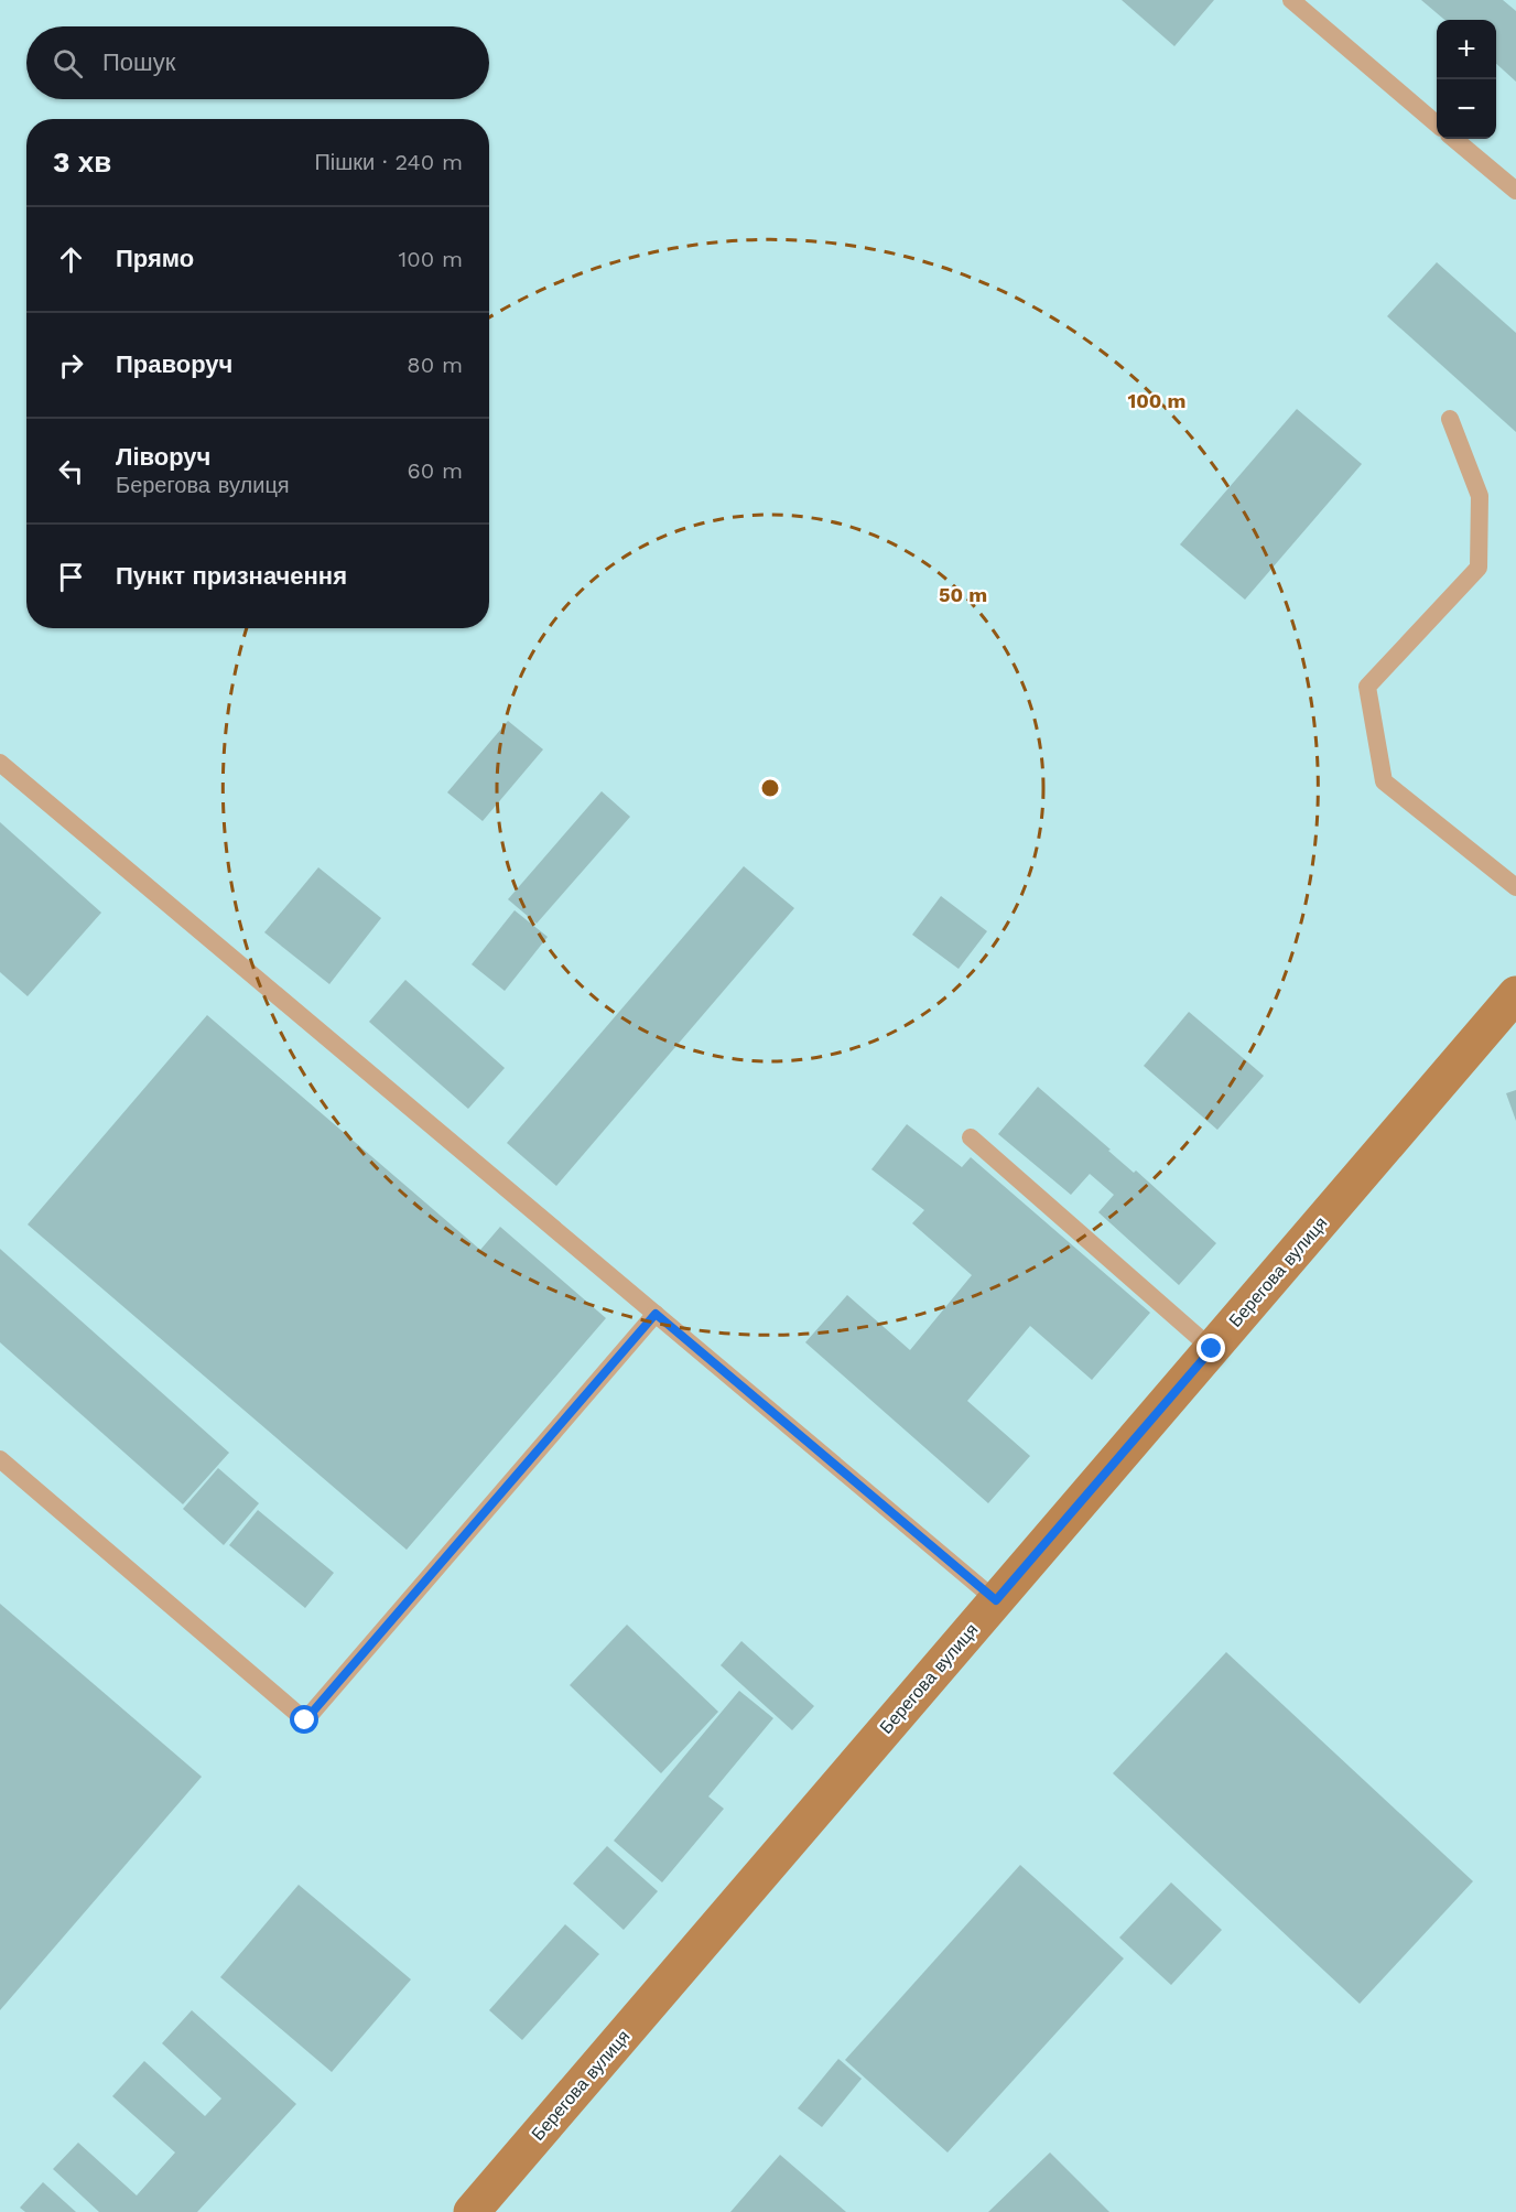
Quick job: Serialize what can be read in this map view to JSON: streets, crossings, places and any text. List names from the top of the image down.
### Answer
{
  "streets": {
    "street": ["Берегова вулиця"]
  },
  "page": {
    "map_buttons": ["+", "−"],
    "search": "Пошук",
    "heading": ["3 хв", "Пішки · 240 m"],
    "list": [
      ["Прямо", "100 m"],
      ["Праворуч", "80 m"],
      ["Ліворуч", "Берегова вулиця", "60 m"],
      "Пункт призначення"
    ]
  },
  "rings": ["100 m", "50 m"]
}
